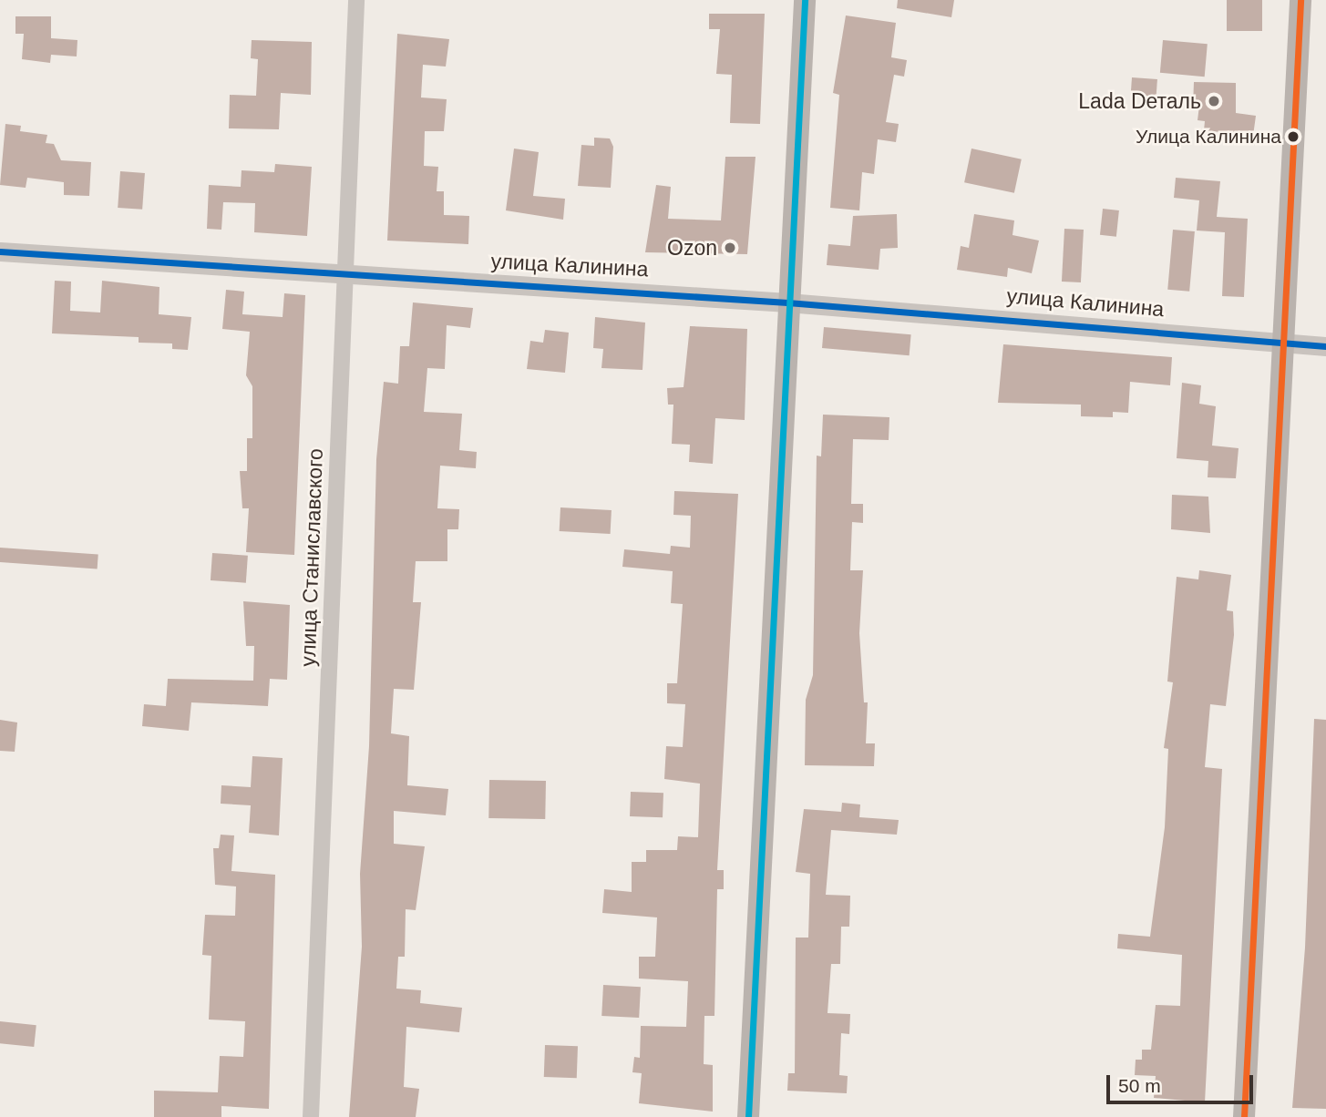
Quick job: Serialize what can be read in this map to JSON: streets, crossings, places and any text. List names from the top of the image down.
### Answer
{
  "streets": {
    "street": ["улица Калинина", "улица Станиславского"]
  },
  "crossings": [
    ["улица Калинина", "улица Станиславского"]
  ],
  "places": ["Lada Dеталь", "Улица Калинина", "Ozon"],
  "scale_bar": "50 m"
}
